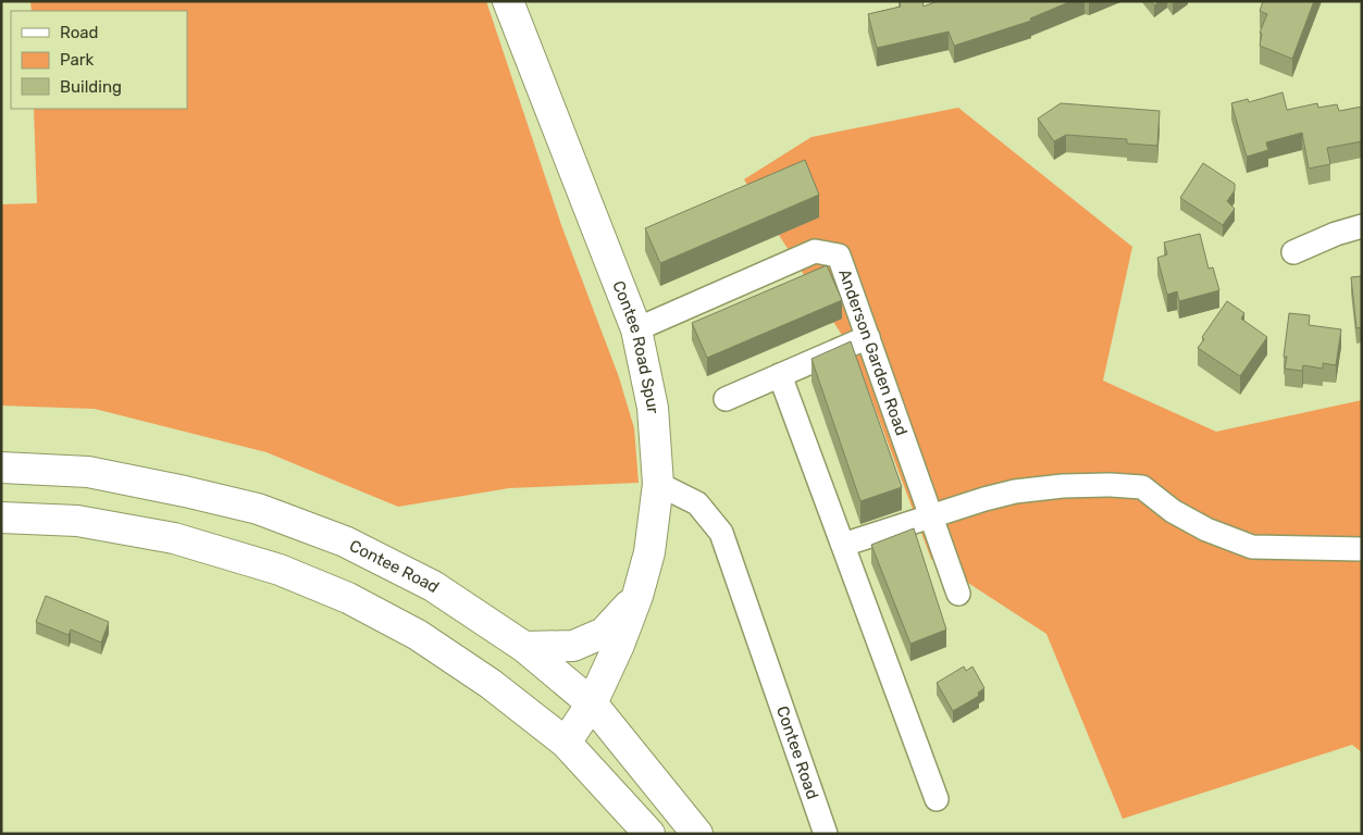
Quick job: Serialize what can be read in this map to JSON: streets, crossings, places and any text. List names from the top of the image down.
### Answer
{
  "streets": {
    "street": ["Contee Road Spur", "Anderson Garden Road", "Contee Road"]
  },
  "crossings": [
    ["Contee Road Spur", "Anderson Garden Road"],
    ["Contee Road Spur", "Contee Road"]
  ],
  "legend": ["Road", "Park", "Building"]
}
